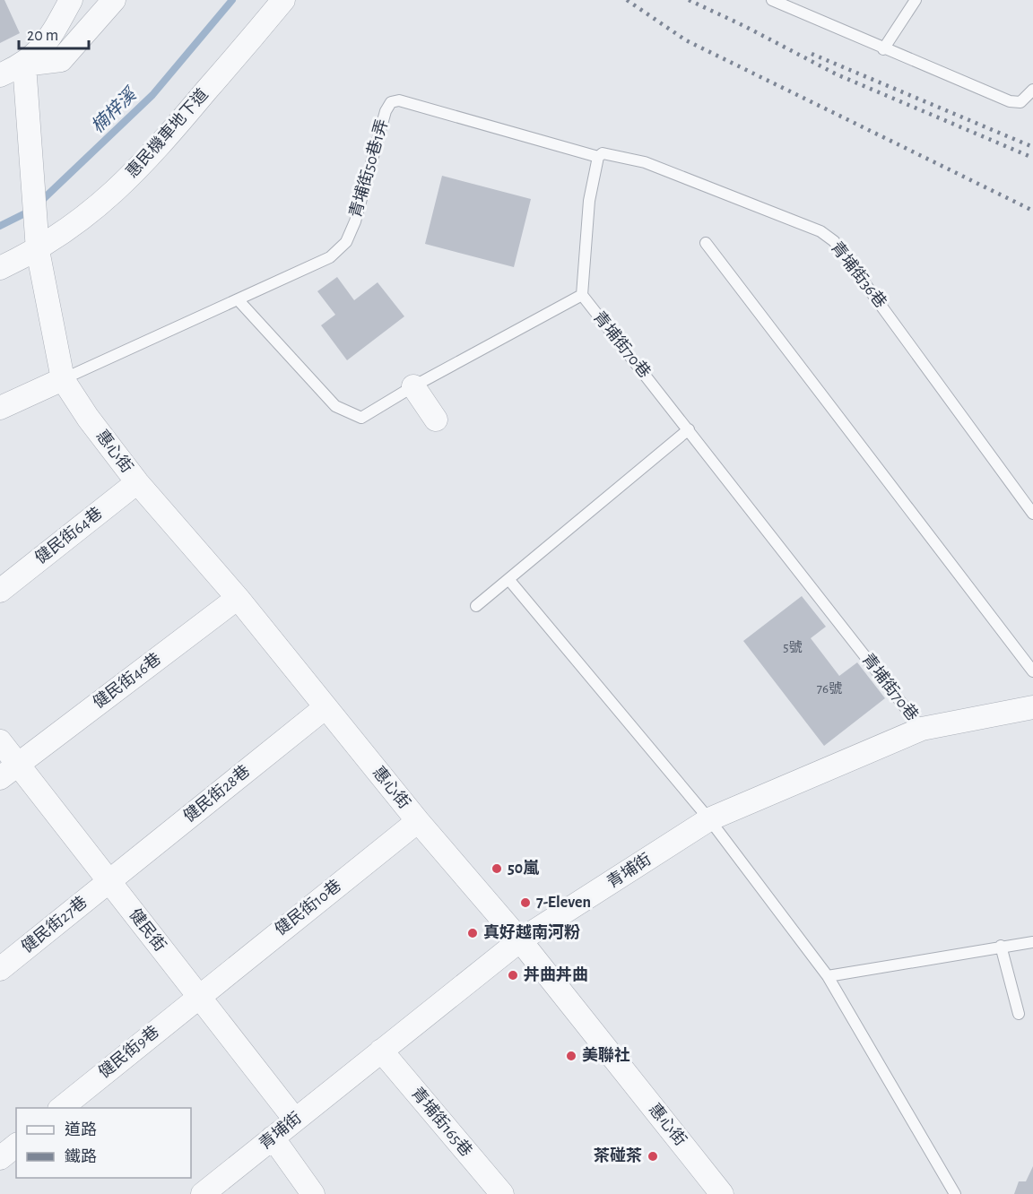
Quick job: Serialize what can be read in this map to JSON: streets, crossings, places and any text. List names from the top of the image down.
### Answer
{
  "streets": {
    "street": [
      "惠民機車地下道",
      "惠心街",
      "健民街64巷",
      "健民街46巷",
      "健民街28巷",
      "青埔街",
      "健民街10巷",
      "健民街27巷",
      "健民街",
      "健民街9巷",
      "青埔街165巷"
    ],
    "lane": ["青埔街50巷1弄", "青埔街36巷", "青埔街70巷"]
  },
  "crossings": [
    ["青埔街50巷1弄", "青埔街36巷"],
    ["青埔街50巷1弄", "青埔街70巷"],
    ["青埔街50巷1弄", "惠心街"],
    ["青埔街70巷", "青埔街"],
    ["惠心街", "健民街64巷"],
    ["惠心街", "健民街46巷"],
    ["惠心街", "健民街28巷"],
    ["惠心街", "青埔街"],
    ["惠心街", "健民街10巷"],
    ["健民街46巷", "健民街"],
    ["健民街28巷", "健民街27巷"],
    ["健民街28巷", "健民街"],
    ["青埔街", "健民街"],
    ["青埔街", "青埔街165巷"],
    ["健民街10巷", "健民街"],
    ["健民街10巷", "健民街9巷"],
    ["健民街27巷", "健民街"],
    ["健民街", "健民街9巷"]
  ],
  "water": ["楠梓溪"],
  "places": [
    "50嵐",
    "7-Eleven",
    "真好越南河粉",
    "丼曲丼曲",
    "美聯社",
    "茶碰茶"
  ],
  "house_numbers": ["5號", "76號"],
  "legend": ["道路", "鐵路"],
  "scale_bar": "20 m"
}
